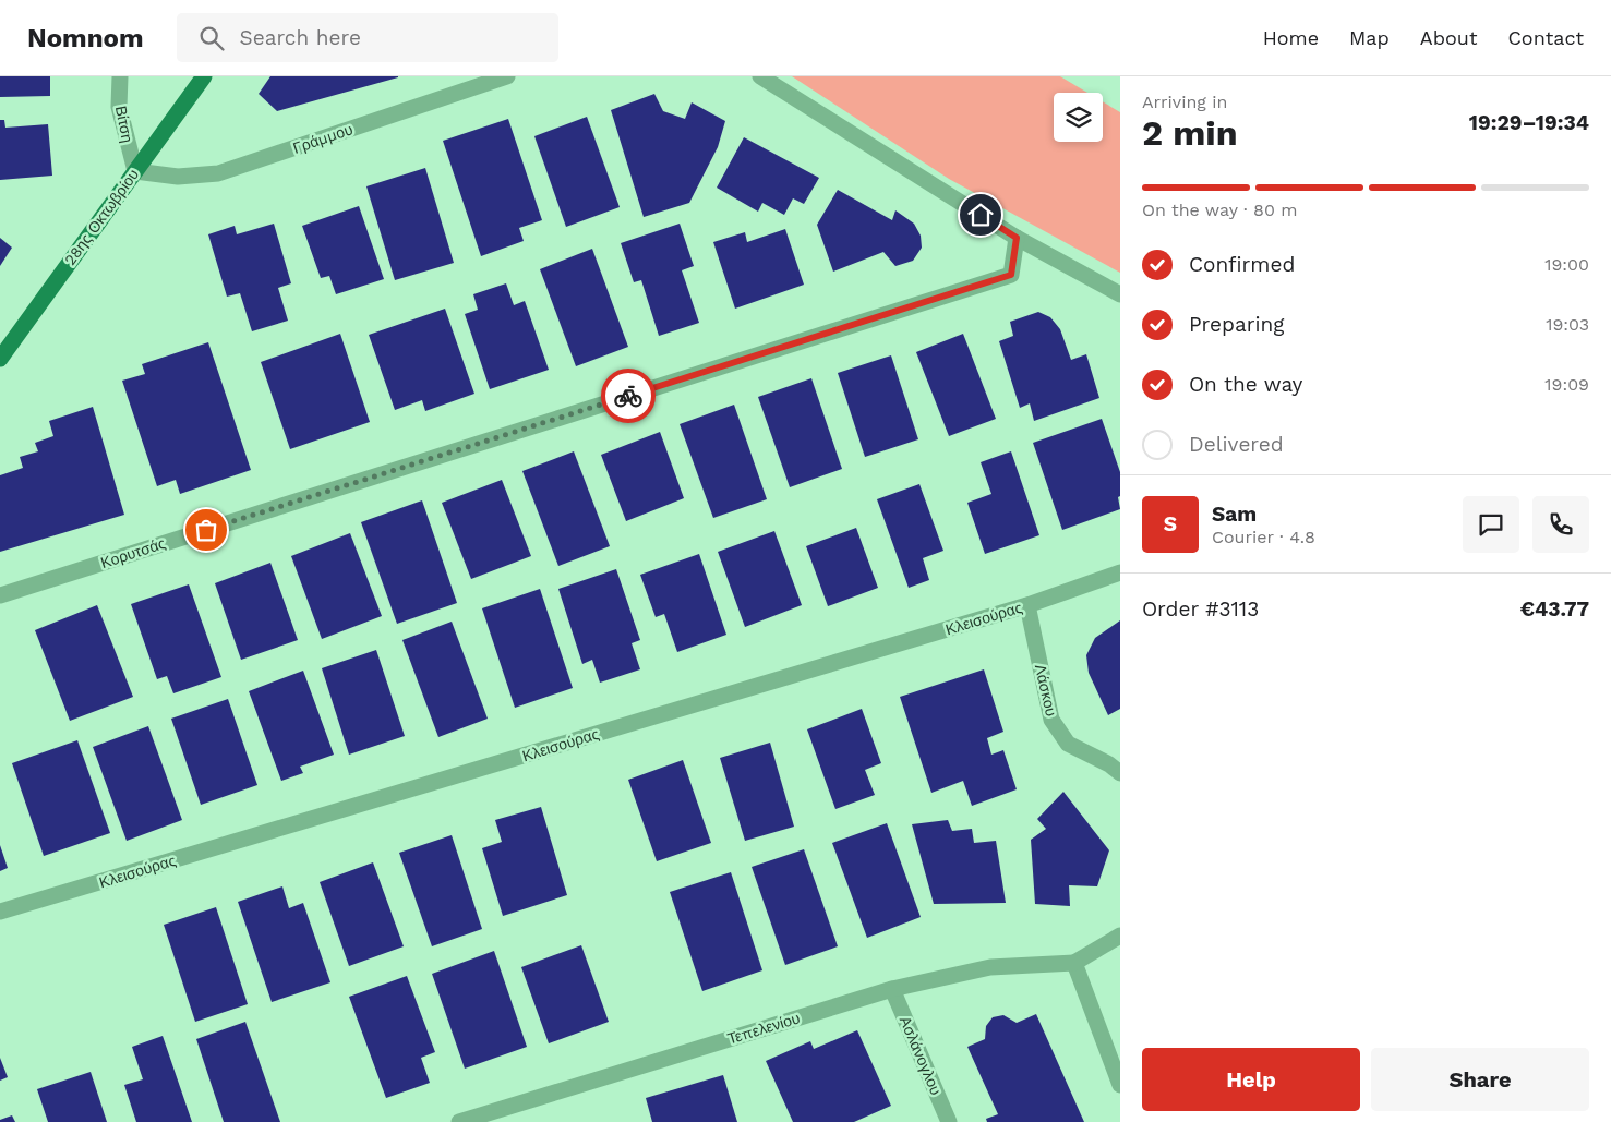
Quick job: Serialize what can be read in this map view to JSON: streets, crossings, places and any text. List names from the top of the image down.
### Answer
{
  "streets": {
    "main road": ["28ης Οκτωβρίου"],
    "street": [
      "Βίτση",
      "Γράμμου",
      "Κορυτσάς",
      "Κλεισούρας",
      "Λάσκου",
      "Τεπελενίου",
      "Ασλάνογλου"
    ]
  },
  "crossings": [
    ["Βίτση", "Γράμμου"],
    ["Βίτση", "28ης Οκτωβρίου"],
    ["Γράμμου", "28ης Οκτωβρίου"],
    ["Κλεισούρας", "Λάσκου"],
    ["Τεπελενίου", "Ασλάνογλου"]
  ],
  "page": {
    "header": "Nomnom",
    "search": "Search here",
    "nav": [
      "Home",
      "Map",
      "About",
      "Contact"
    ],
    "heading": ["2 min", "Arriving in", "19:29–19:34"],
    "panel": [
      "Sam",
      "Courier · 4.8",
      "Order #3113",
      "€43.77"
    ],
    "bar": "On the way · 80 m",
    "list": [
      ["Confirmed", "19:00"],
      ["Preparing", "19:03"],
      ["On the way", "19:09"],
      "Delivered"
    ],
    "round": "S",
    "buttons": ["Help", "Share"]
  }
}
